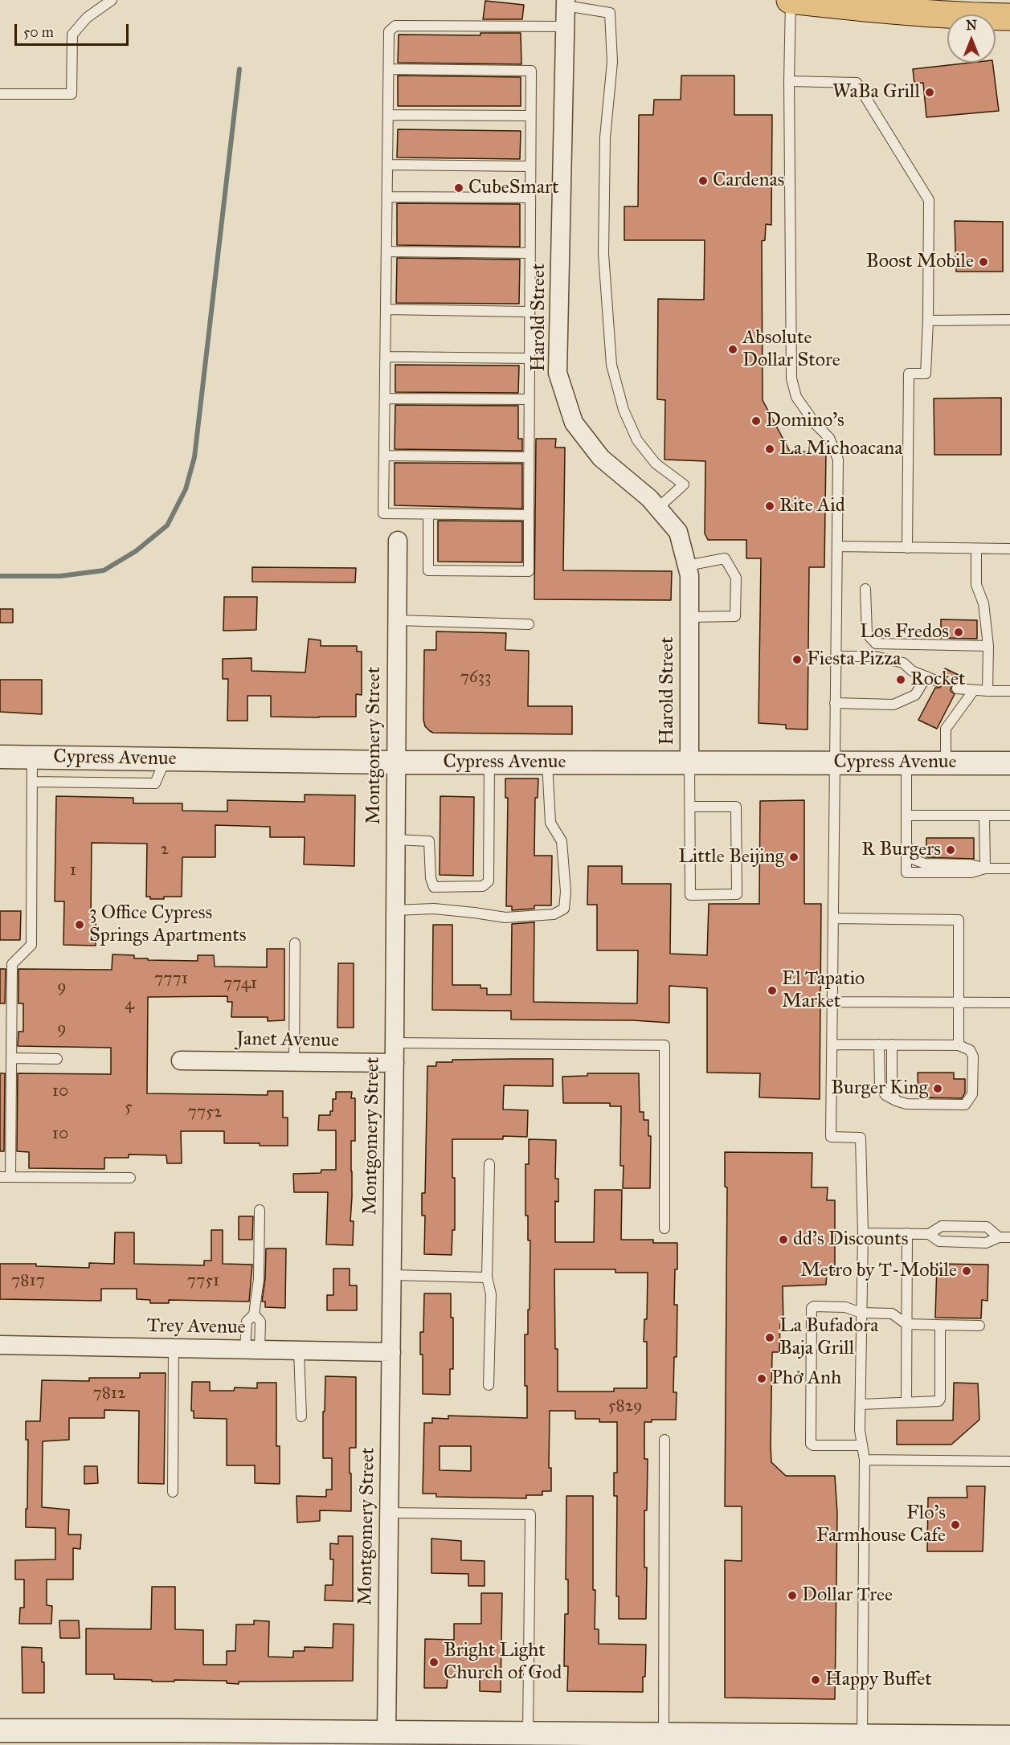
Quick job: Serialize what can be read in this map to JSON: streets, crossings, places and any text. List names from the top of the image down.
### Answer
{
  "streets": {
    "street": [
      "Harold Street",
      "Montgomery Street",
      "Cypress Avenue",
      "Janet Avenue",
      "Trey Avenue"
    ]
  },
  "crossings": [
    ["Harold Street", "Cypress Avenue"],
    ["Montgomery Street", "Cypress Avenue"],
    ["Montgomery Street", "Janet Avenue"],
    ["Montgomery Street", "Trey Avenue"]
  ],
  "places": [
    "WaBa Grill",
    "Cardenas",
    "CubeSmart",
    "Boost Mobile",
    "Absolute Dollar Store",
    "Domino's",
    "La Michoacana",
    "Rite Aid",
    "Los Fredos",
    "Fiesta Pizza",
    "Rocket",
    "R Burgers",
    "Little Beijing",
    "3 Office Cypress Springs Apartments",
    "El Tapatio Market",
    "Burger King",
    "dd's Discounts",
    "Metro by T-Mobile",
    "La Bufadora Baja Grill",
    "Phở Anh",
    "Flo's Farmhouse Cafe",
    "Dollar Tree",
    "Bright Light Church of God",
    "Happy Buffet"
  ],
  "house_numbers": [
    "7633",
    "2",
    "1",
    "7771",
    "7741",
    "9",
    "4",
    "9",
    "10",
    "5",
    "7752",
    "10",
    "7817",
    "7751",
    "7812",
    "5829"
  ],
  "scale_bar": "50 m",
  "north": "top"
}
